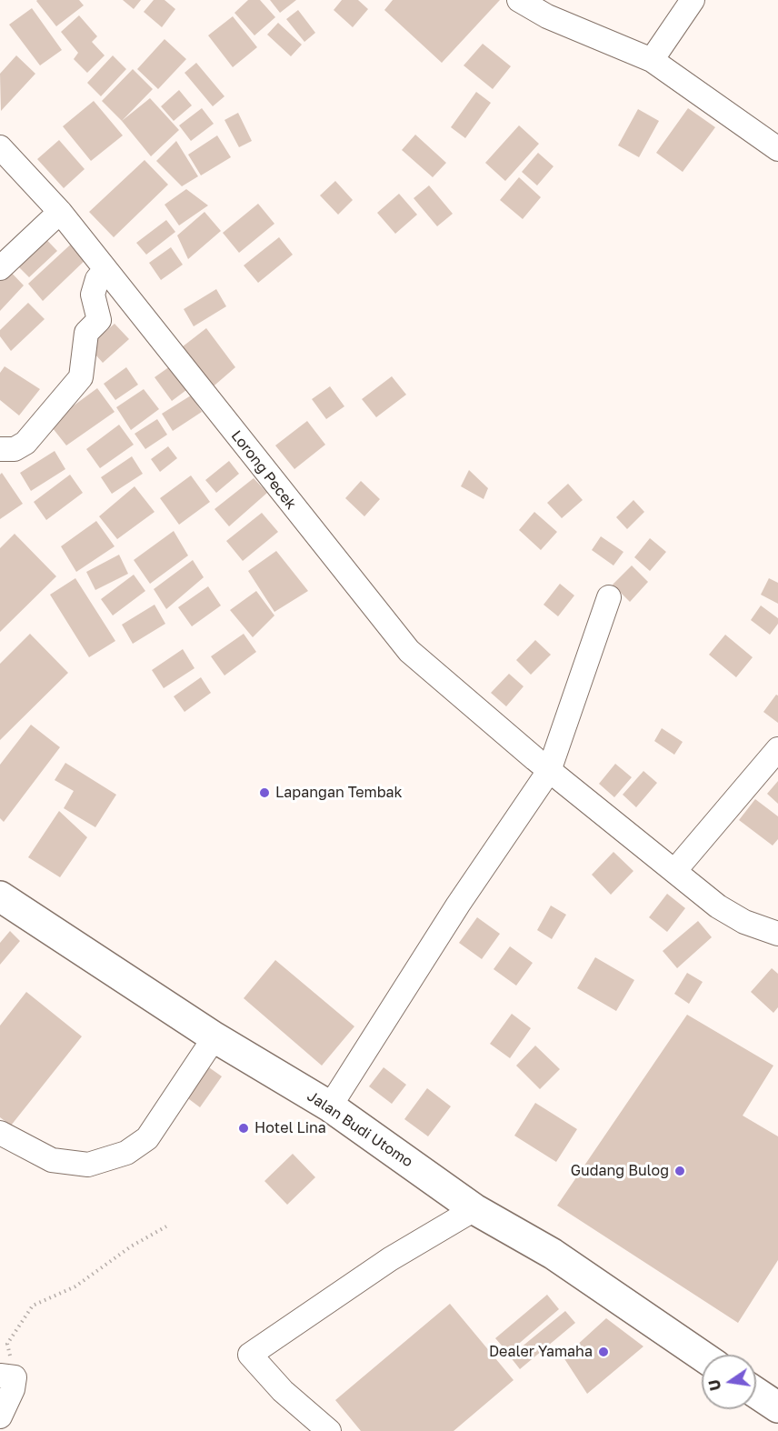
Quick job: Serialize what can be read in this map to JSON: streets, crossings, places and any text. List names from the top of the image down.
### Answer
{
  "streets": {
    "main road": ["Jalan Budi Utomo"],
    "street": ["Lorong Pecek"]
  },
  "places": [
    "Lapangan Tembak",
    "Hotel Lina",
    "Gudang Bulog",
    "Dealer Yamaha"
  ],
  "north": "left"
}
